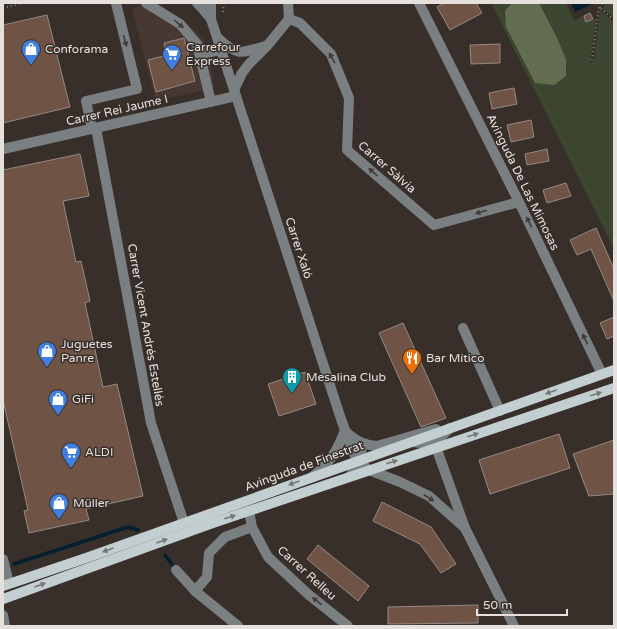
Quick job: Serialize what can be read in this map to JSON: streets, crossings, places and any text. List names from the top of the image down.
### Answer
{
  "streets": {
    "main road": ["Avinguda de Finestrat"],
    "street": [
      "Carrer Rei Jaume I",
      "Carrer Sàlvia",
      "Avinguda De Las Mimosas",
      "Carrer Xaló",
      "Carrer Vicent Andrés Estellés",
      "Carrer Relleu"
    ]
  },
  "crossings": [
    ["Carrer Rei Jaume I", "Carrer Xaló"],
    ["Carrer Rei Jaume I", "Carrer Vicent Andrés Estellés"],
    ["Carrer Sàlvia", "Avinguda De Las Mimosas"],
    ["Avinguda De Las Mimosas", "Avinguda de Finestrat"],
    ["Carrer Xaló", "Avinguda de Finestrat"],
    ["Carrer Vicent Andrés Estellés", "Avinguda de Finestrat"],
    ["Avinguda de Finestrat", "Carrer Relleu"]
  ],
  "one_way": ["Carrer Sàlvia", "Avinguda De Las Mimosas"],
  "places": {
    "shop": [
      "Conforama",
      "Juguetes Panre",
      "GiFi",
      "Müller"
    ],
    "supermarket": ["Carrefour Express", "ALDI"],
    "restaurant": ["Bar Mítico"],
    "building": ["Mesalina Club"]
  },
  "scale_bar": "50 m"
}
